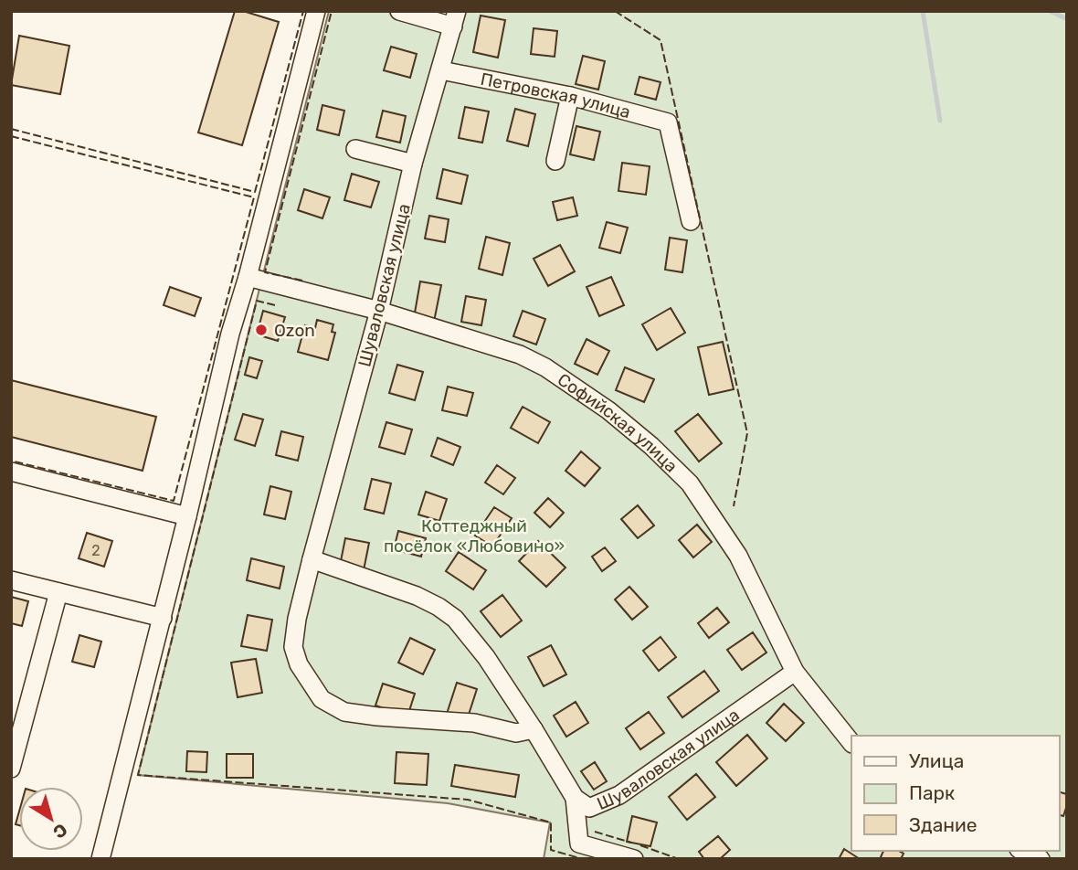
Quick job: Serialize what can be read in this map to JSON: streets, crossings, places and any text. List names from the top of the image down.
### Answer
{
  "streets": {
    "street": ["Петровская улица", "Шуваловская улица", "Софийская улица"]
  },
  "crossings": [
    ["Петровская улица", "Шуваловская улица"],
    ["Шуваловская улица", "Софийская улица"]
  ],
  "parks": ["Коттеджный посёлок «Любовино»"],
  "places": ["Ozon"],
  "house_numbers": ["2"],
  "legend": ["Улица", "Парк", "Здание"],
  "north": "bottom right"
}
